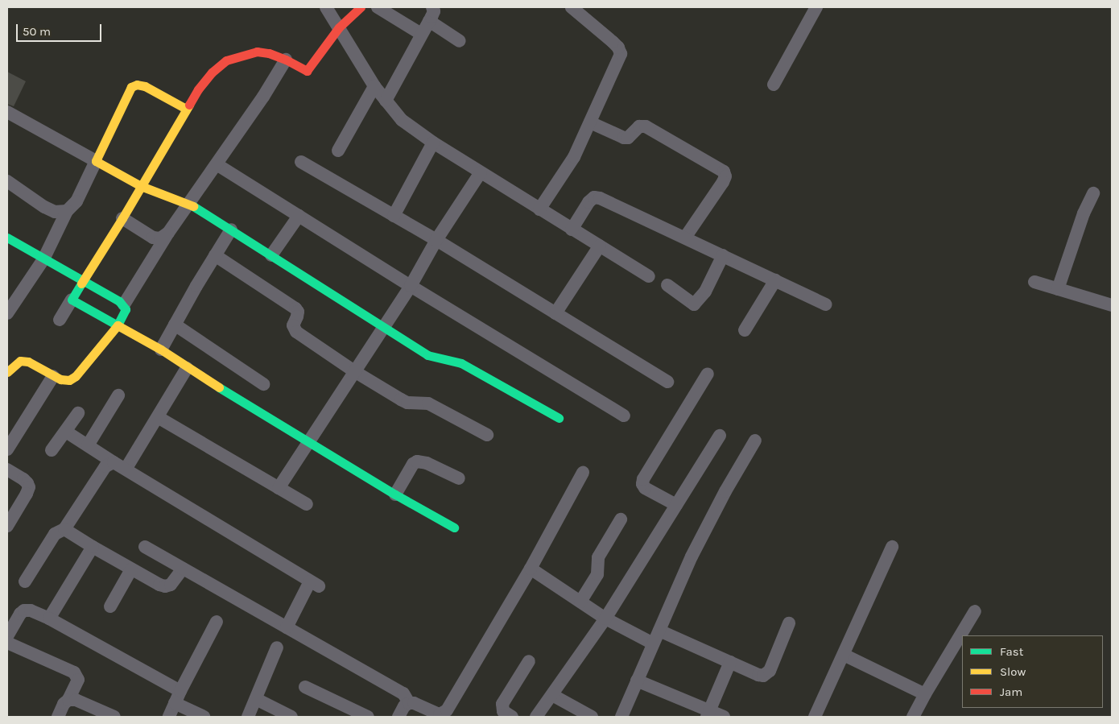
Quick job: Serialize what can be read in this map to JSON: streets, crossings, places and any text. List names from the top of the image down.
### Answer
{
  "legend": ["Fast", "Slow", "Jam"],
  "scale_bar": "50 m"
}
